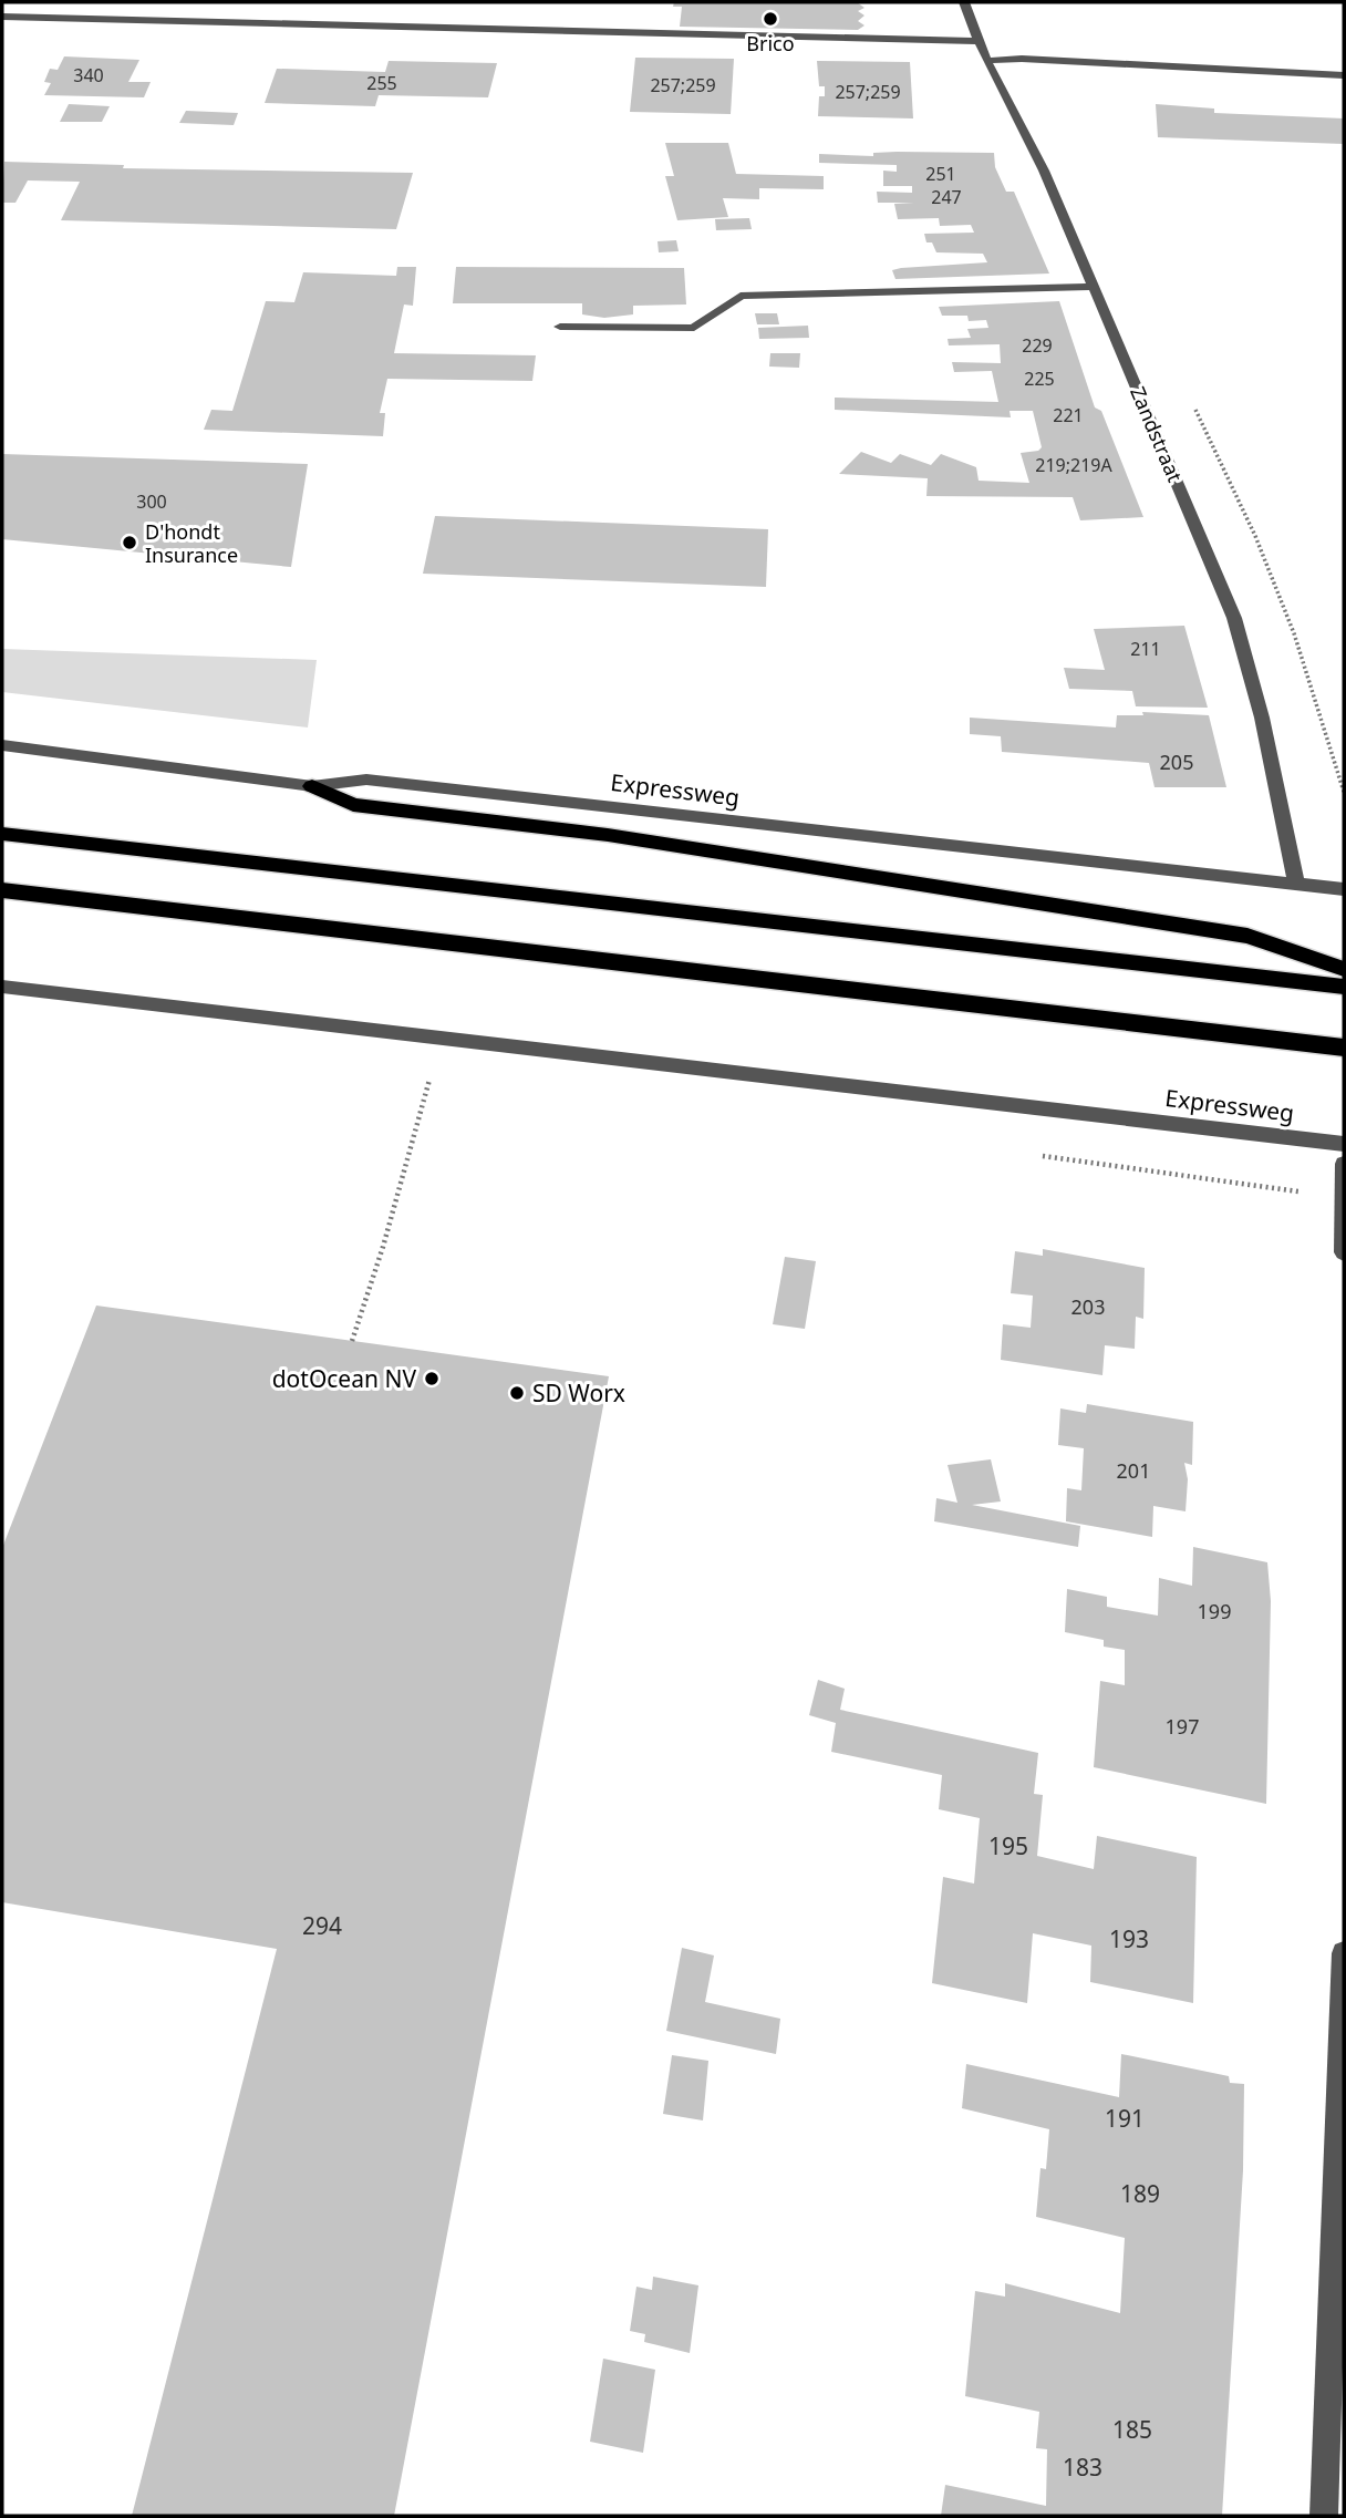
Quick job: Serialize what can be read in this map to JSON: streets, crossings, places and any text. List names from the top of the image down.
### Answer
{
  "streets": {
    "street": ["Zandstraat", "Expressweg"]
  },
  "crossings": [
    ["Zandstraat", "Expressweg"]
  ],
  "places": [
    "Brico",
    "D'hondt Insurance",
    "dotOcean NV",
    "SD Worx"
  ],
  "house_numbers": [
    "340",
    "255",
    "257;259",
    "257;259",
    "251",
    "247",
    "229",
    "225",
    "221",
    "219;219A",
    "300",
    "211",
    "205",
    "203",
    "201",
    "199",
    "197",
    "195",
    "294",
    "193",
    "191",
    "189",
    "185",
    "183"
  ]
}
